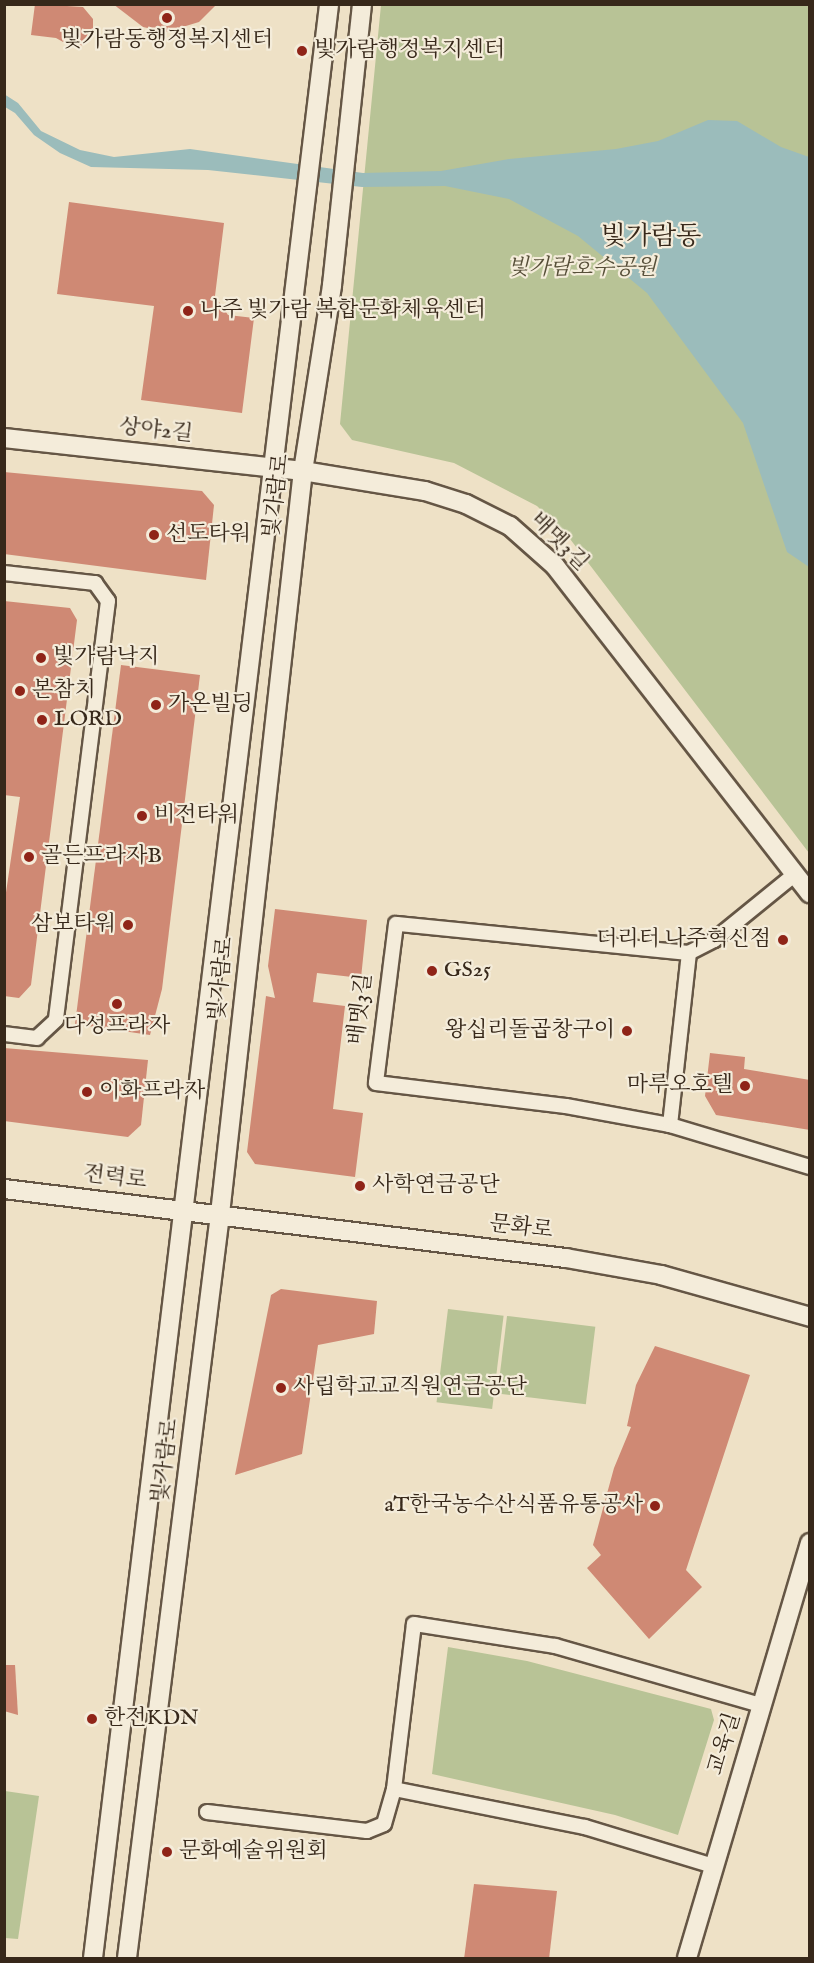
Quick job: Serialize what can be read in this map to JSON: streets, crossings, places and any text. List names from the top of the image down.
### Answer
{
  "streets": {
    "main road": [
      "상야2길",
      "빛가람로",
      "배멧3길",
      "전력로",
      "문화로",
      "교육길"
    ]
  },
  "crossings": [
    ["상야2길", "빛가람로"],
    ["상야2길", "배멧3길"],
    ["빛가람로", "배멧3길"],
    ["빛가람로", "전력로"],
    ["빛가람로", "문화로"],
    ["전력로", "문화로"]
  ],
  "districts": ["빛가람동"],
  "parks": ["빛가람호수공원"],
  "places": [
    "빛가람동행정복지센터",
    "빛가람행정복지센터",
    "나주 빛가람 복합문화체육센터",
    "선도타워",
    "빛가람낙지",
    "본참치",
    "가온빌딩",
    "LORD",
    "비전타워",
    "골든프라자B",
    "삼보타워",
    "더리터 나주혁신점",
    "GS25",
    "다성프라자",
    "왕십리돌곱창구이",
    "마루오호텔",
    "이화프라자",
    "사학연금공단",
    "사립학교교직원연금공단",
    "aT한국농수산식품유통공사",
    "한전KDN",
    "문화예술위원회"
  ]
}
